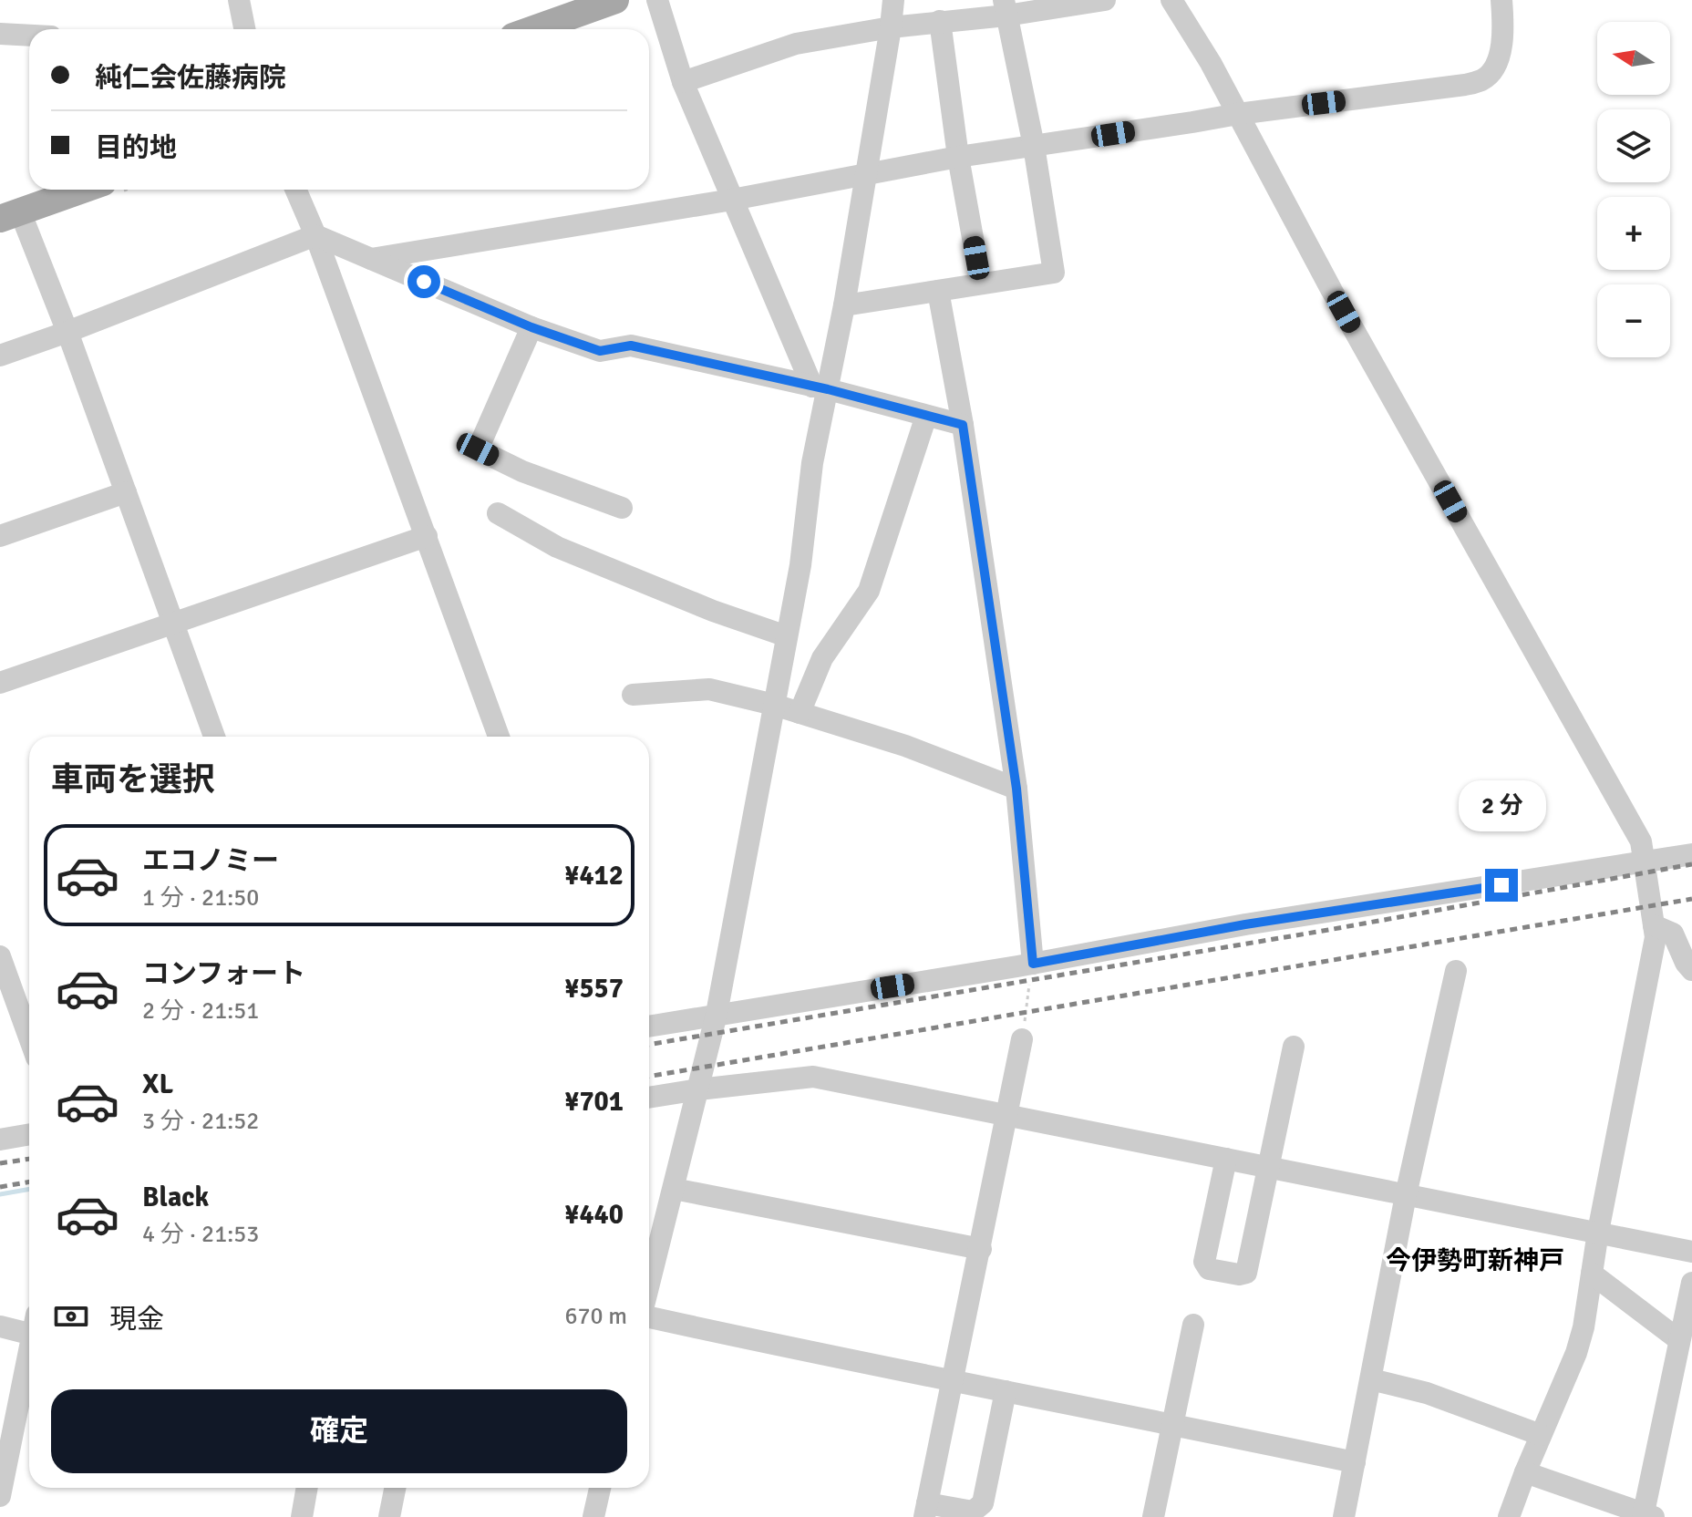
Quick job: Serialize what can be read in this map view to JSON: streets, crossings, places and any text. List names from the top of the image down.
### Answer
{
  "districts": ["今伊勢町新神戸"],
  "north": "left",
  "page": {
    "map_buttons": ["+", "−"],
    "banner": ["純仁会佐藤病院", "目的地"],
    "heading": "車両を選択",
    "bubble": "2 分",
    "list": [
      {
        "name": "エコノミー",
        "note": "1 分 · 21:50",
        "value": "¥412"
      },
      {
        "name": "コンフォート",
        "note": "2 分 · 21:51",
        "value": "¥557"
      },
      {
        "name": "XL",
        "note": "3 分 · 21:52",
        "value": "¥701"
      },
      {
        "name": "Black",
        "note": "4 分 · 21:53",
        "value": "¥440"
      }
    ],
    "pay": ["現金", "670 m"],
    "buttons": "確定"
  }
}
